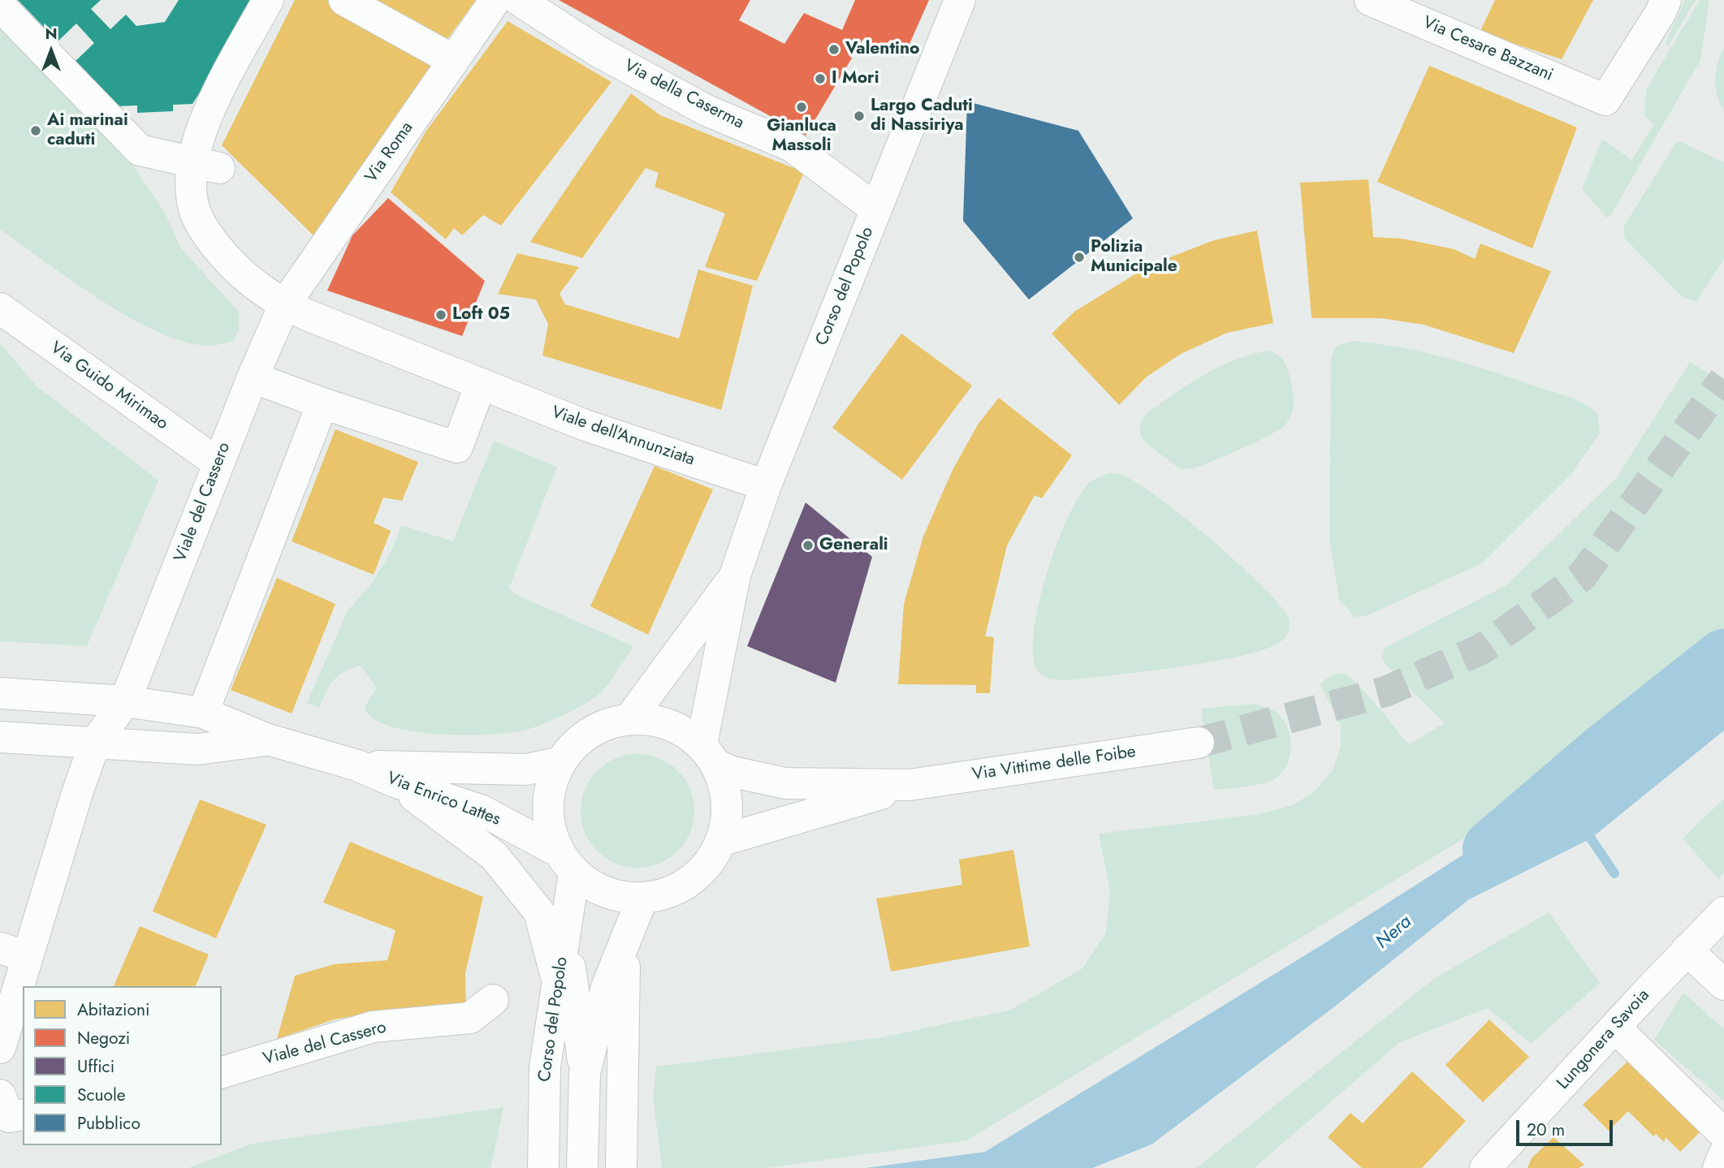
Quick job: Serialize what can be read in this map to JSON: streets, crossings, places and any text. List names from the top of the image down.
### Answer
{
  "streets": {
    "street": [
      "Via Cesare Bazzani",
      "Via della Caserma",
      "Via Roma",
      "Corso del Popolo",
      "Via Guido Mirimao",
      "Viale dell'Annunziata",
      "Viale del Cassero",
      "Via Vittime delle Foibe",
      "Via Enrico Lattes",
      "Lungonera Savoia"
    ]
  },
  "crossings": [
    ["Via della Caserma", "Corso del Popolo"],
    ["Via Roma", "Viale dell'Annunziata"],
    ["Via Roma", "Viale del Cassero"],
    ["Corso del Popolo", "Viale dell'Annunziata"],
    ["Corso del Popolo", "Via Vittime delle Foibe"],
    ["Corso del Popolo", "Via Enrico Lattes"],
    ["Via Guido Mirimao", "Viale del Cassero"],
    ["Viale dell'Annunziata", "Viale del Cassero"],
    ["Viale del Cassero", "Via Enrico Lattes"],
    ["Via Vittime delle Foibe", "Via Enrico Lattes"]
  ],
  "water": ["Nera"],
  "places": [
    "Valentino",
    "I Mori",
    "Gianluca Massoli",
    "Largo Caduti di Nassiriya",
    "Ai marinai caduti",
    "Polizia Municipale",
    "Loft 05",
    "Generali"
  ],
  "legend": [
    "Abitazioni",
    "Negozi",
    "Uffici",
    "Scuole",
    "Pubblico"
  ],
  "scale_bar": "20 m",
  "north": "top"
}
